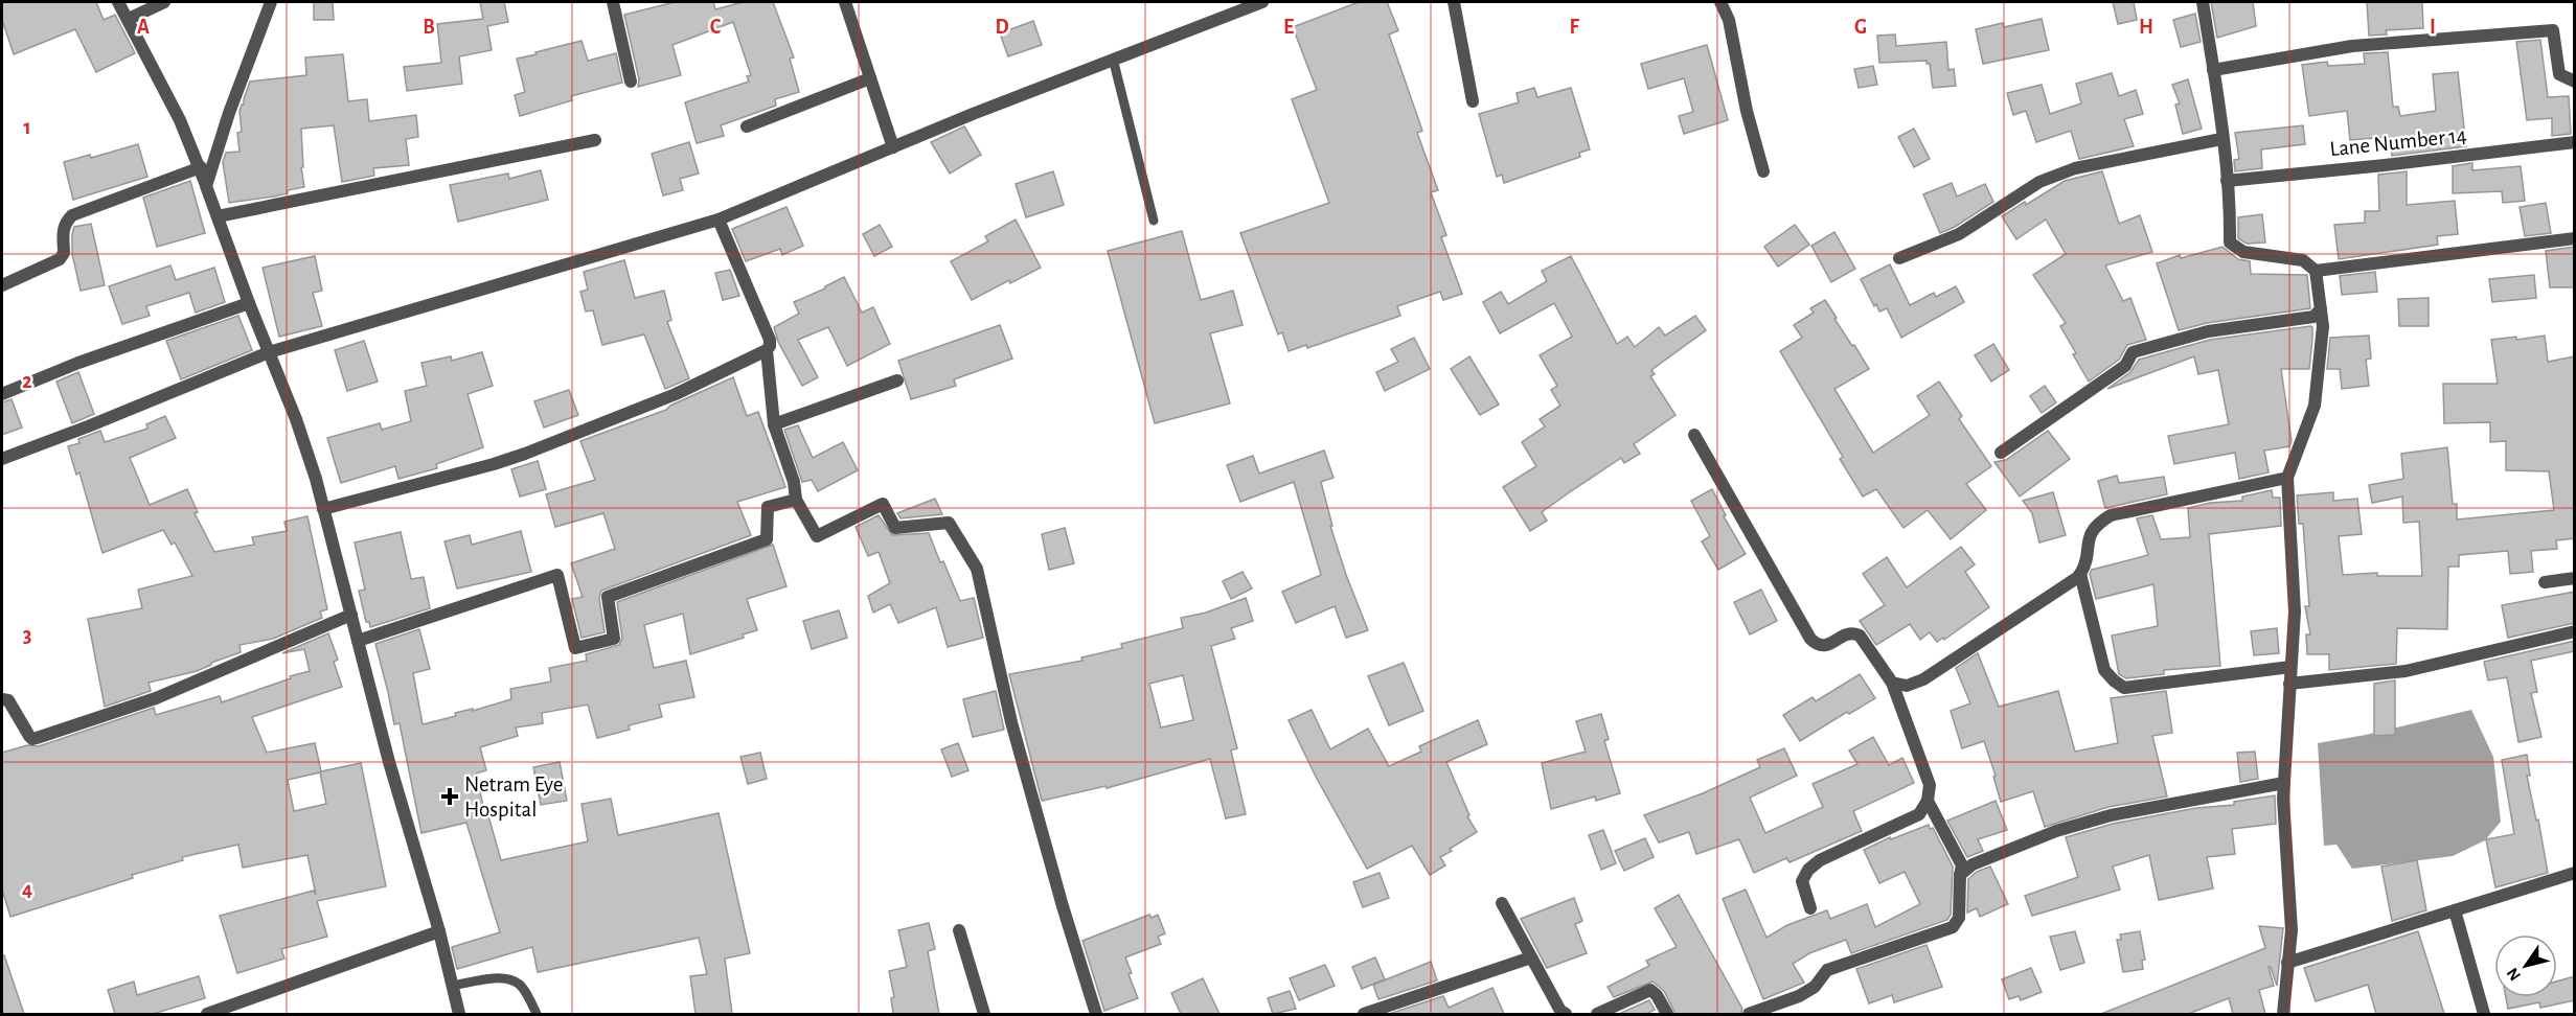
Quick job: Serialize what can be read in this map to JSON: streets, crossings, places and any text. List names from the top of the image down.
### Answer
{
  "streets": {
    "street": ["Lane Number 14"]
  },
  "places": {
    "health": ["Netram Eye Hospital"]
  },
  "north": "bottom left",
  "grid": {
    "columns": [
      "A",
      "B",
      "C",
      "D",
      "E",
      "F",
      "G",
      "H",
      "I"
    ],
    "rows": [
      "1",
      "2",
      "3",
      "4"
    ]
  }
}
